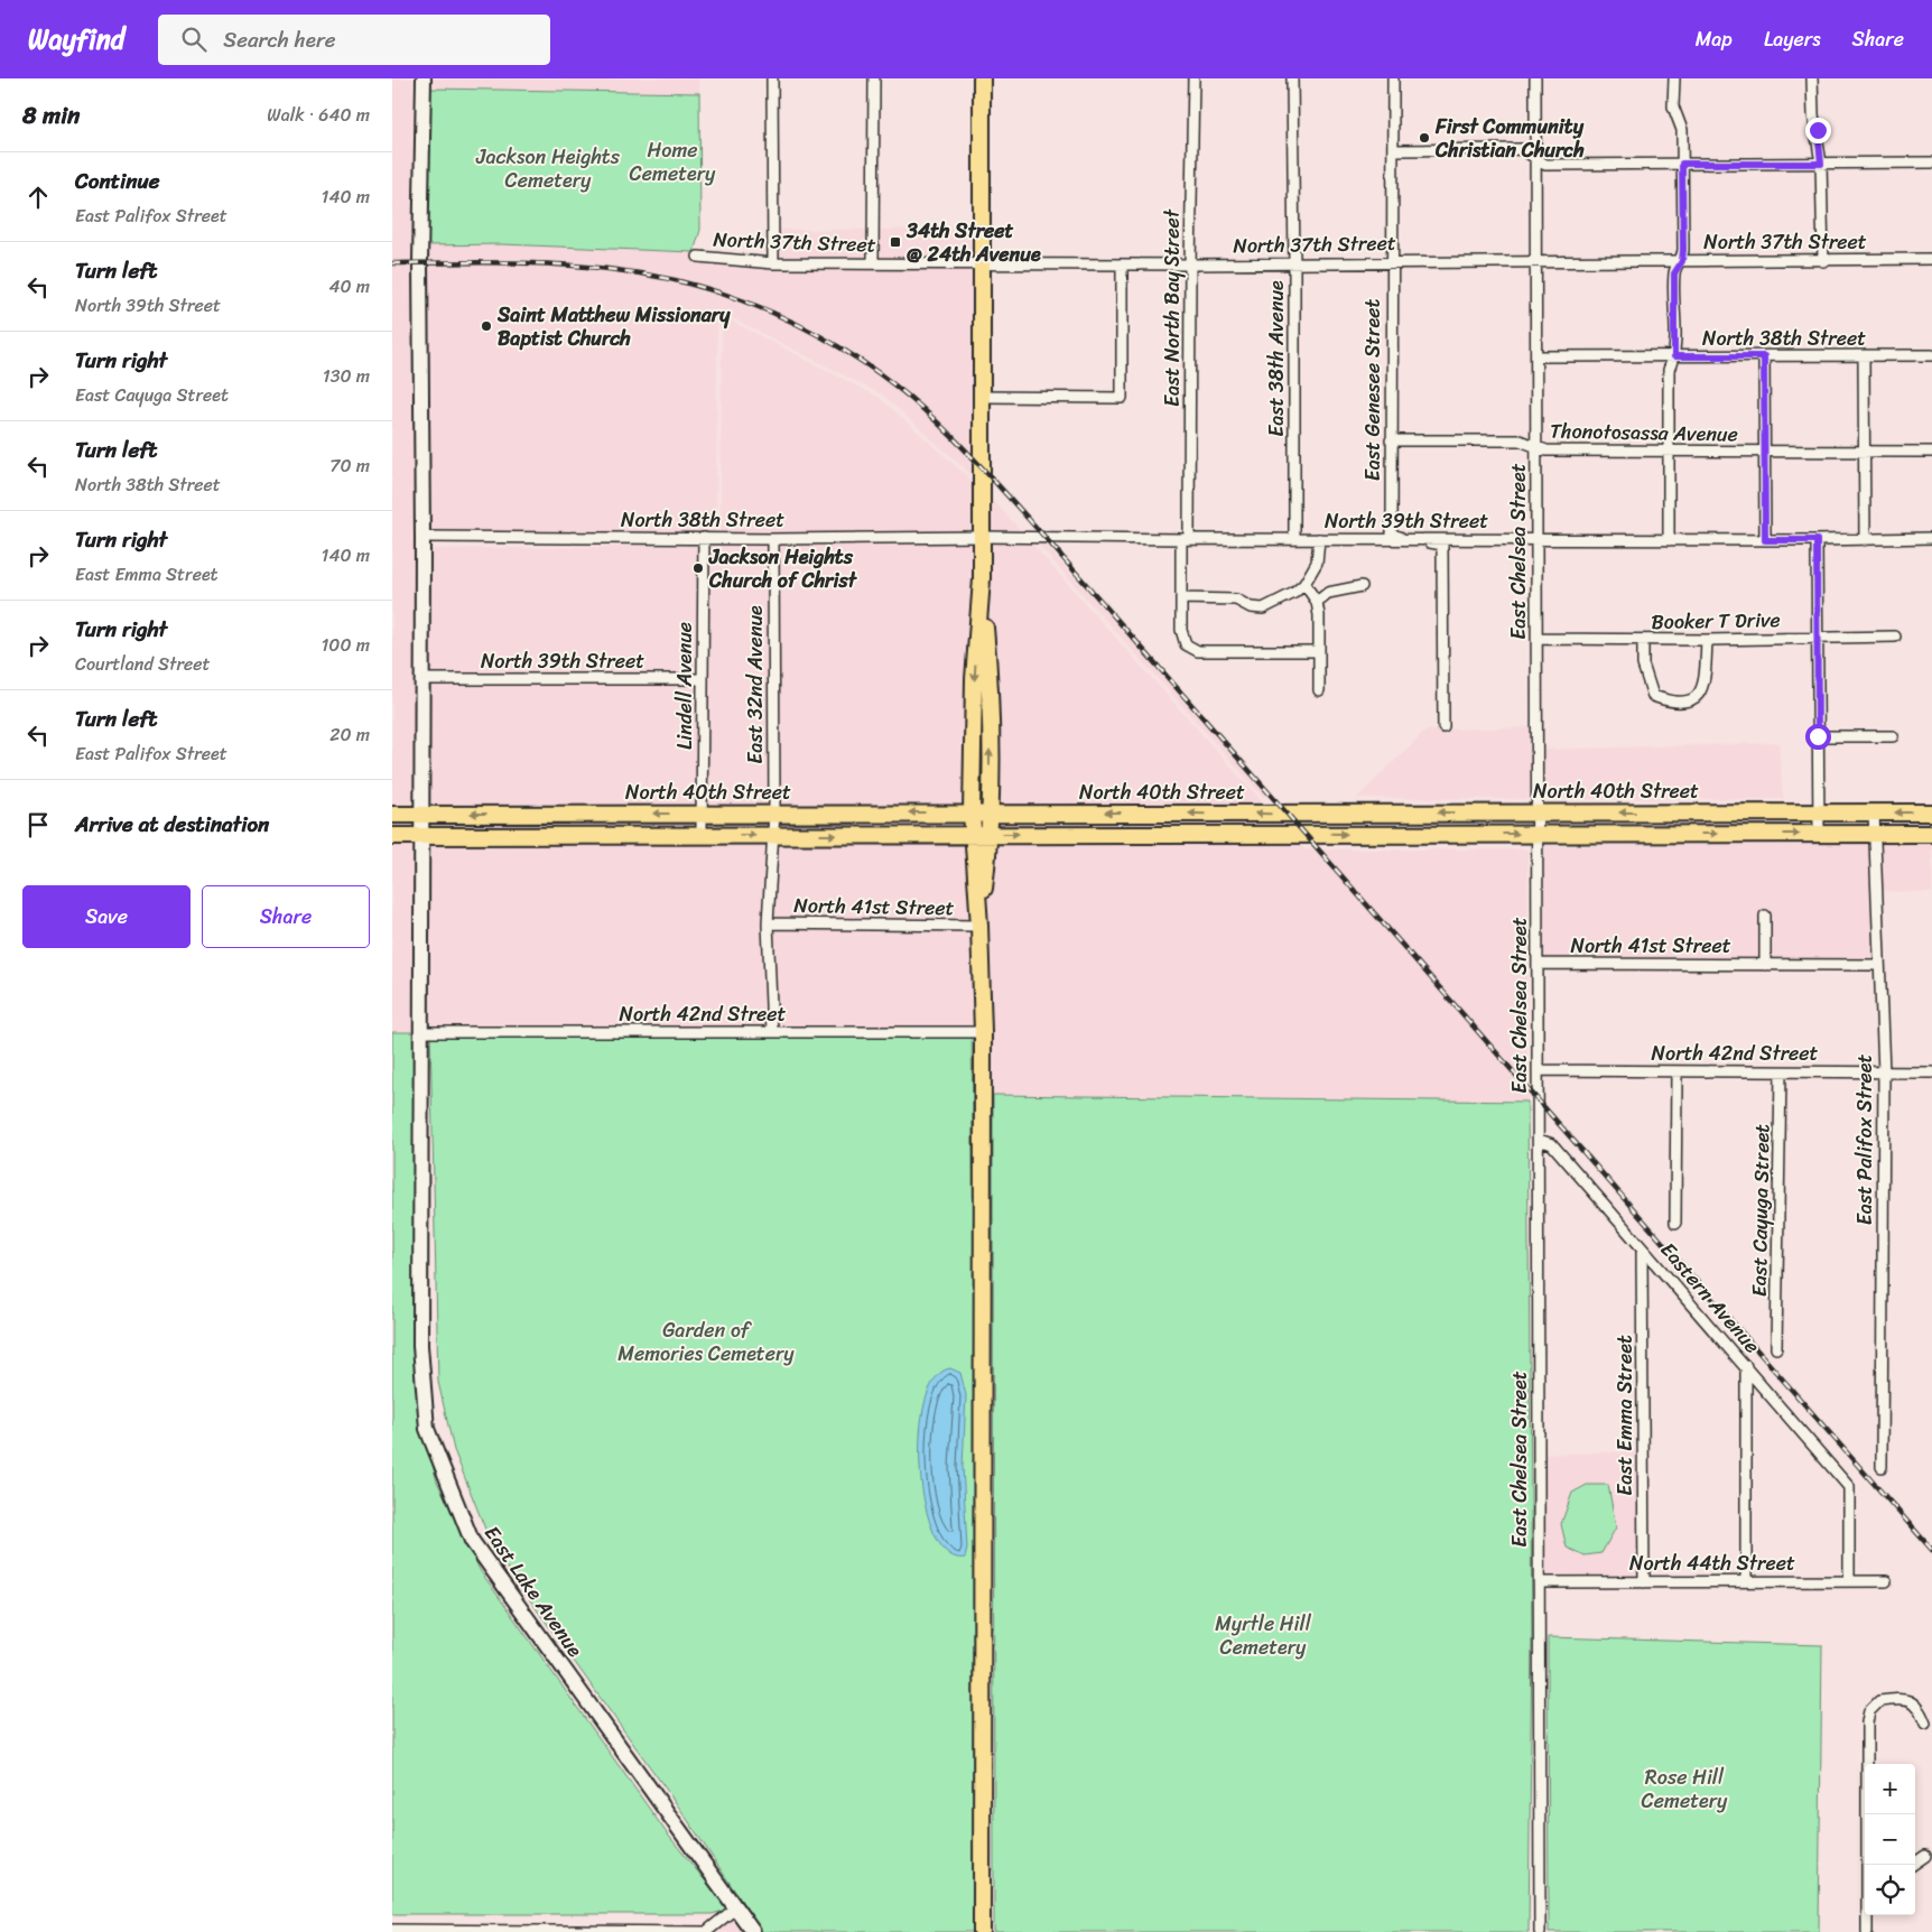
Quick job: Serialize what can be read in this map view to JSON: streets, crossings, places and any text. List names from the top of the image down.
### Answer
{
  "streets": {
    "main road": ["North 40th Street"],
    "street": [
      "North 37th Street",
      "East North Bay Street",
      "North 38th Street",
      "East 38th Avenue",
      "East Genesee Street",
      "Thonotosassa Avenue",
      "North 39th Street",
      "East Chelsea Street",
      "Booker T Drive",
      "East 32nd Avenue",
      "Lindell Avenue",
      "North 41st Street",
      "North 42nd Street",
      "East Palifox Street",
      "East Cayuga Street",
      "Eastern Avenue",
      "East Emma Street",
      "North 44th Street",
      "East Lake Avenue"
    ]
  },
  "crossings": [
    ["North 37th Street", "East North Bay Street"],
    ["North 37th Street", "East 38th Avenue"],
    ["North 37th Street", "East Genesee Street"],
    ["North 37th Street", "East Chelsea Street"],
    ["East North Bay Street", "North 39th Street"],
    ["North 38th Street", "North 39th Street"],
    ["North 38th Street", "East Chelsea Street"],
    ["North 38th Street", "East 32nd Avenue"],
    ["North 38th Street", "Lindell Avenue"],
    ["North 38th Street", "East Lake Avenue"],
    ["East 38th Avenue", "North 39th Street"],
    ["East Genesee Street", "Thonotosassa Avenue"],
    ["East Genesee Street", "North 39th Street"],
    ["Thonotosassa Avenue", "East Chelsea Street"],
    ["North 39th Street", "East Chelsea Street"],
    ["North 39th Street", "Lindell Avenue"],
    ["North 39th Street", "East Lake Avenue"],
    ["East Chelsea Street", "Booker T Drive"],
    ["East Chelsea Street", "North 40th Street"],
    ["East Chelsea Street", "North 41st Street"],
    ["East Chelsea Street", "North 42nd Street"],
    ["East Chelsea Street", "Eastern Avenue"],
    ["East Chelsea Street", "North 44th Street"],
    ["East 32nd Avenue", "North 40th Street"],
    ["East 32nd Avenue", "North 41st Street"],
    ["East 32nd Avenue", "North 42nd Street"],
    ["Lindell Avenue", "North 40th Street"],
    ["North 40th Street", "East Palifox Street"],
    ["North 40th Street", "East Lake Avenue"],
    ["North 41st Street", "East Palifox Street"],
    ["North 42nd Street", "East Palifox Street"],
    ["North 42nd Street", "East Cayuga Street"],
    ["North 42nd Street", "East Lake Avenue"],
    ["Eastern Avenue", "East Emma Street"],
    ["Eastern Avenue", "North 44th Street"],
    ["East Emma Street", "North 44th Street"]
  ],
  "parks": [
    "Home Cemetery",
    "Jackson Heights Cemetery",
    "Garden of Memories Cemetery",
    "Myrtle Hill Cemetery",
    "Rose Hill Cemetery"
  ],
  "places": {
    "other": ["First Community Christian Church", "Saint Matthew Missionary Baptist Church", "Jackson Heights Church of Christ"],
    "transit": ["34th Street @ 24th Avenue"]
  },
  "page": {
    "header": "Wayfind",
    "search": "Search here",
    "nav": ["Map", "Layers", "Share"],
    "heading": ["8 min", "Walk · 640 m"],
    "list": [
      ["Continue", "East Palifox Street", "140 m"],
      ["Turn left", "North 39th Street", "40 m"],
      ["Turn right", "East Cayuga Street", "130 m"],
      ["Turn left", "North 38th Street", "70 m"],
      ["Turn right", "East Emma Street", "140 m"],
      ["Turn right", "Courtland Street", "100 m"],
      ["Turn left", "East Palifox Street", "20 m"],
      "Arrive at destination"
    ],
    "buttons": ["Save", "Share"],
    "map_buttons": ["+", "−"]
  }
}
